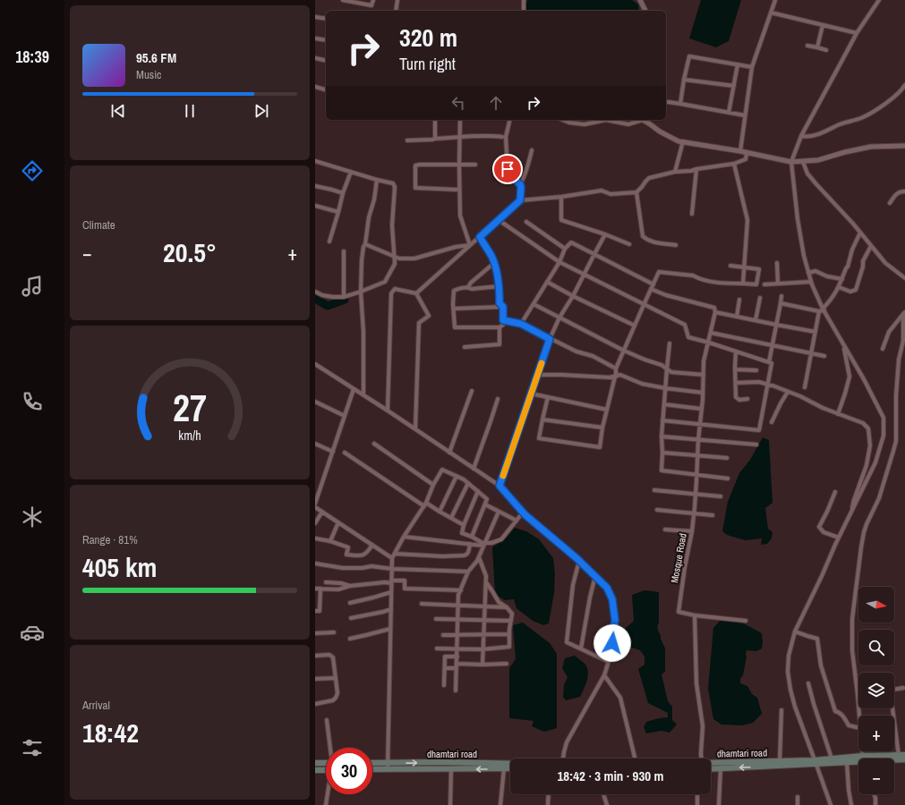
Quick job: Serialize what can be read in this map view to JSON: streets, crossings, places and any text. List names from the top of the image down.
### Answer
{
  "streets": {
    "main road": ["dhamtari road"],
    "street": ["Mosque Road"]
  },
  "north": "right",
  "page": {
    "tabs": "18:39",
    "turn": ["320 m", "Turn right"],
    "song": ["95.6 FM", "Music"],
    "tile": [
      "Climate",
      ["Range · 81%", "405 km"],
      ["Arrival", "18:42"]
    ],
    "heat": ["−", "20.5°", "+"],
    "map_buttons": ["+", "−"],
    "limit": "30",
    "trip": "18:42 · 3 min · 930 m",
    "gauge": ["27", "km/h"]
  }
}
